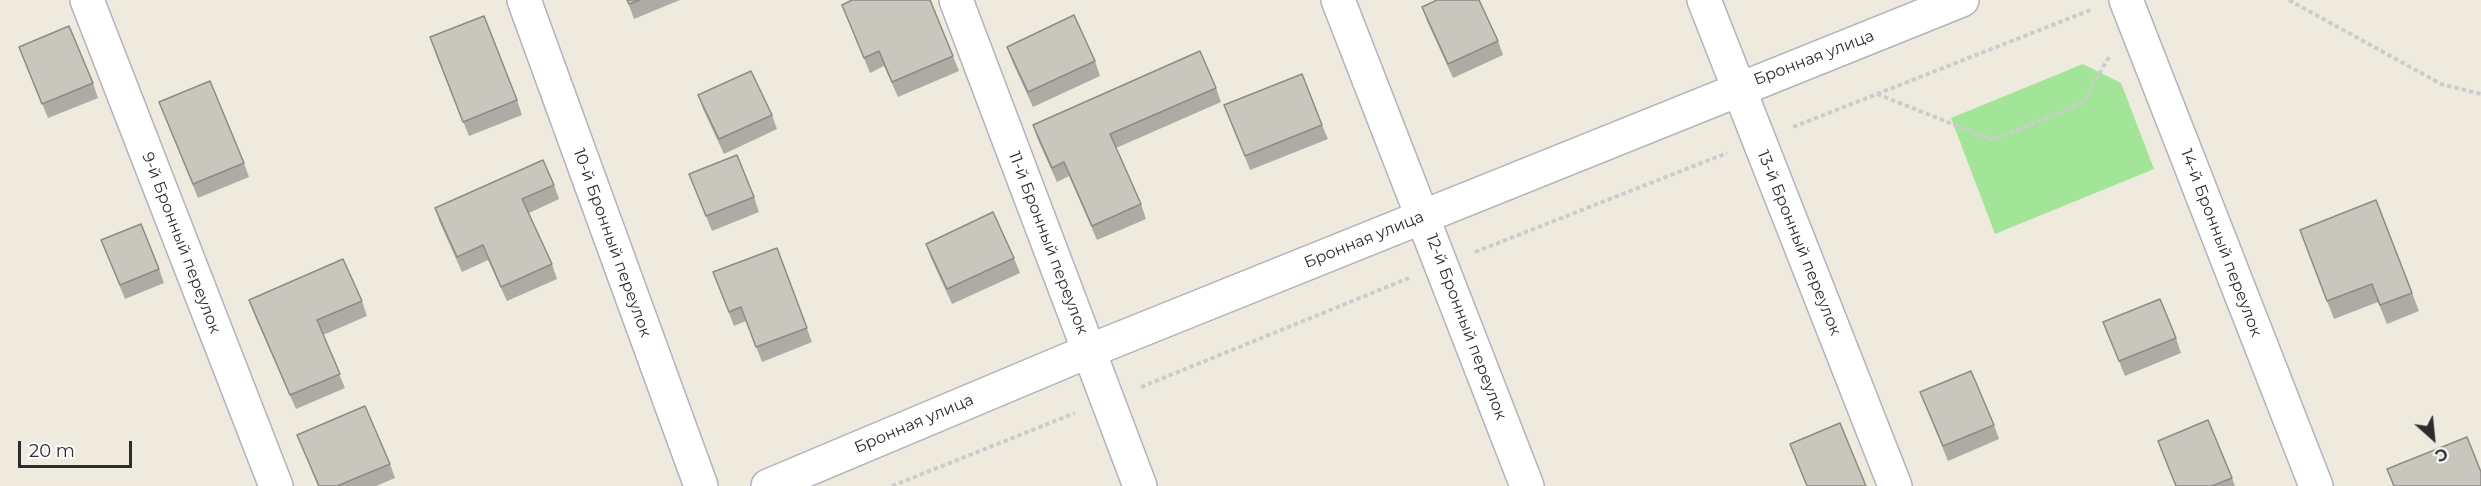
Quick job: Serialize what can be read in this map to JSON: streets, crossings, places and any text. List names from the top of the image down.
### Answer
{
  "streets": {
    "street": [
      "Бронная улица",
      "9-й Бронный переулок",
      "10-й Бронный переулок",
      "11-й Бронный переулок",
      "13-й Бронный переулок",
      "14-й Бронный переулок",
      "12-й Бронный переулок"
    ]
  },
  "crossings": [
    ["Бронная улица", "11-й Бронный переулок"],
    ["Бронная улица", "13-й Бронный переулок"],
    ["Бронная улица", "12-й Бронный переулок"]
  ],
  "scale_bar": "20 m",
  "north": "bottom right"
}
